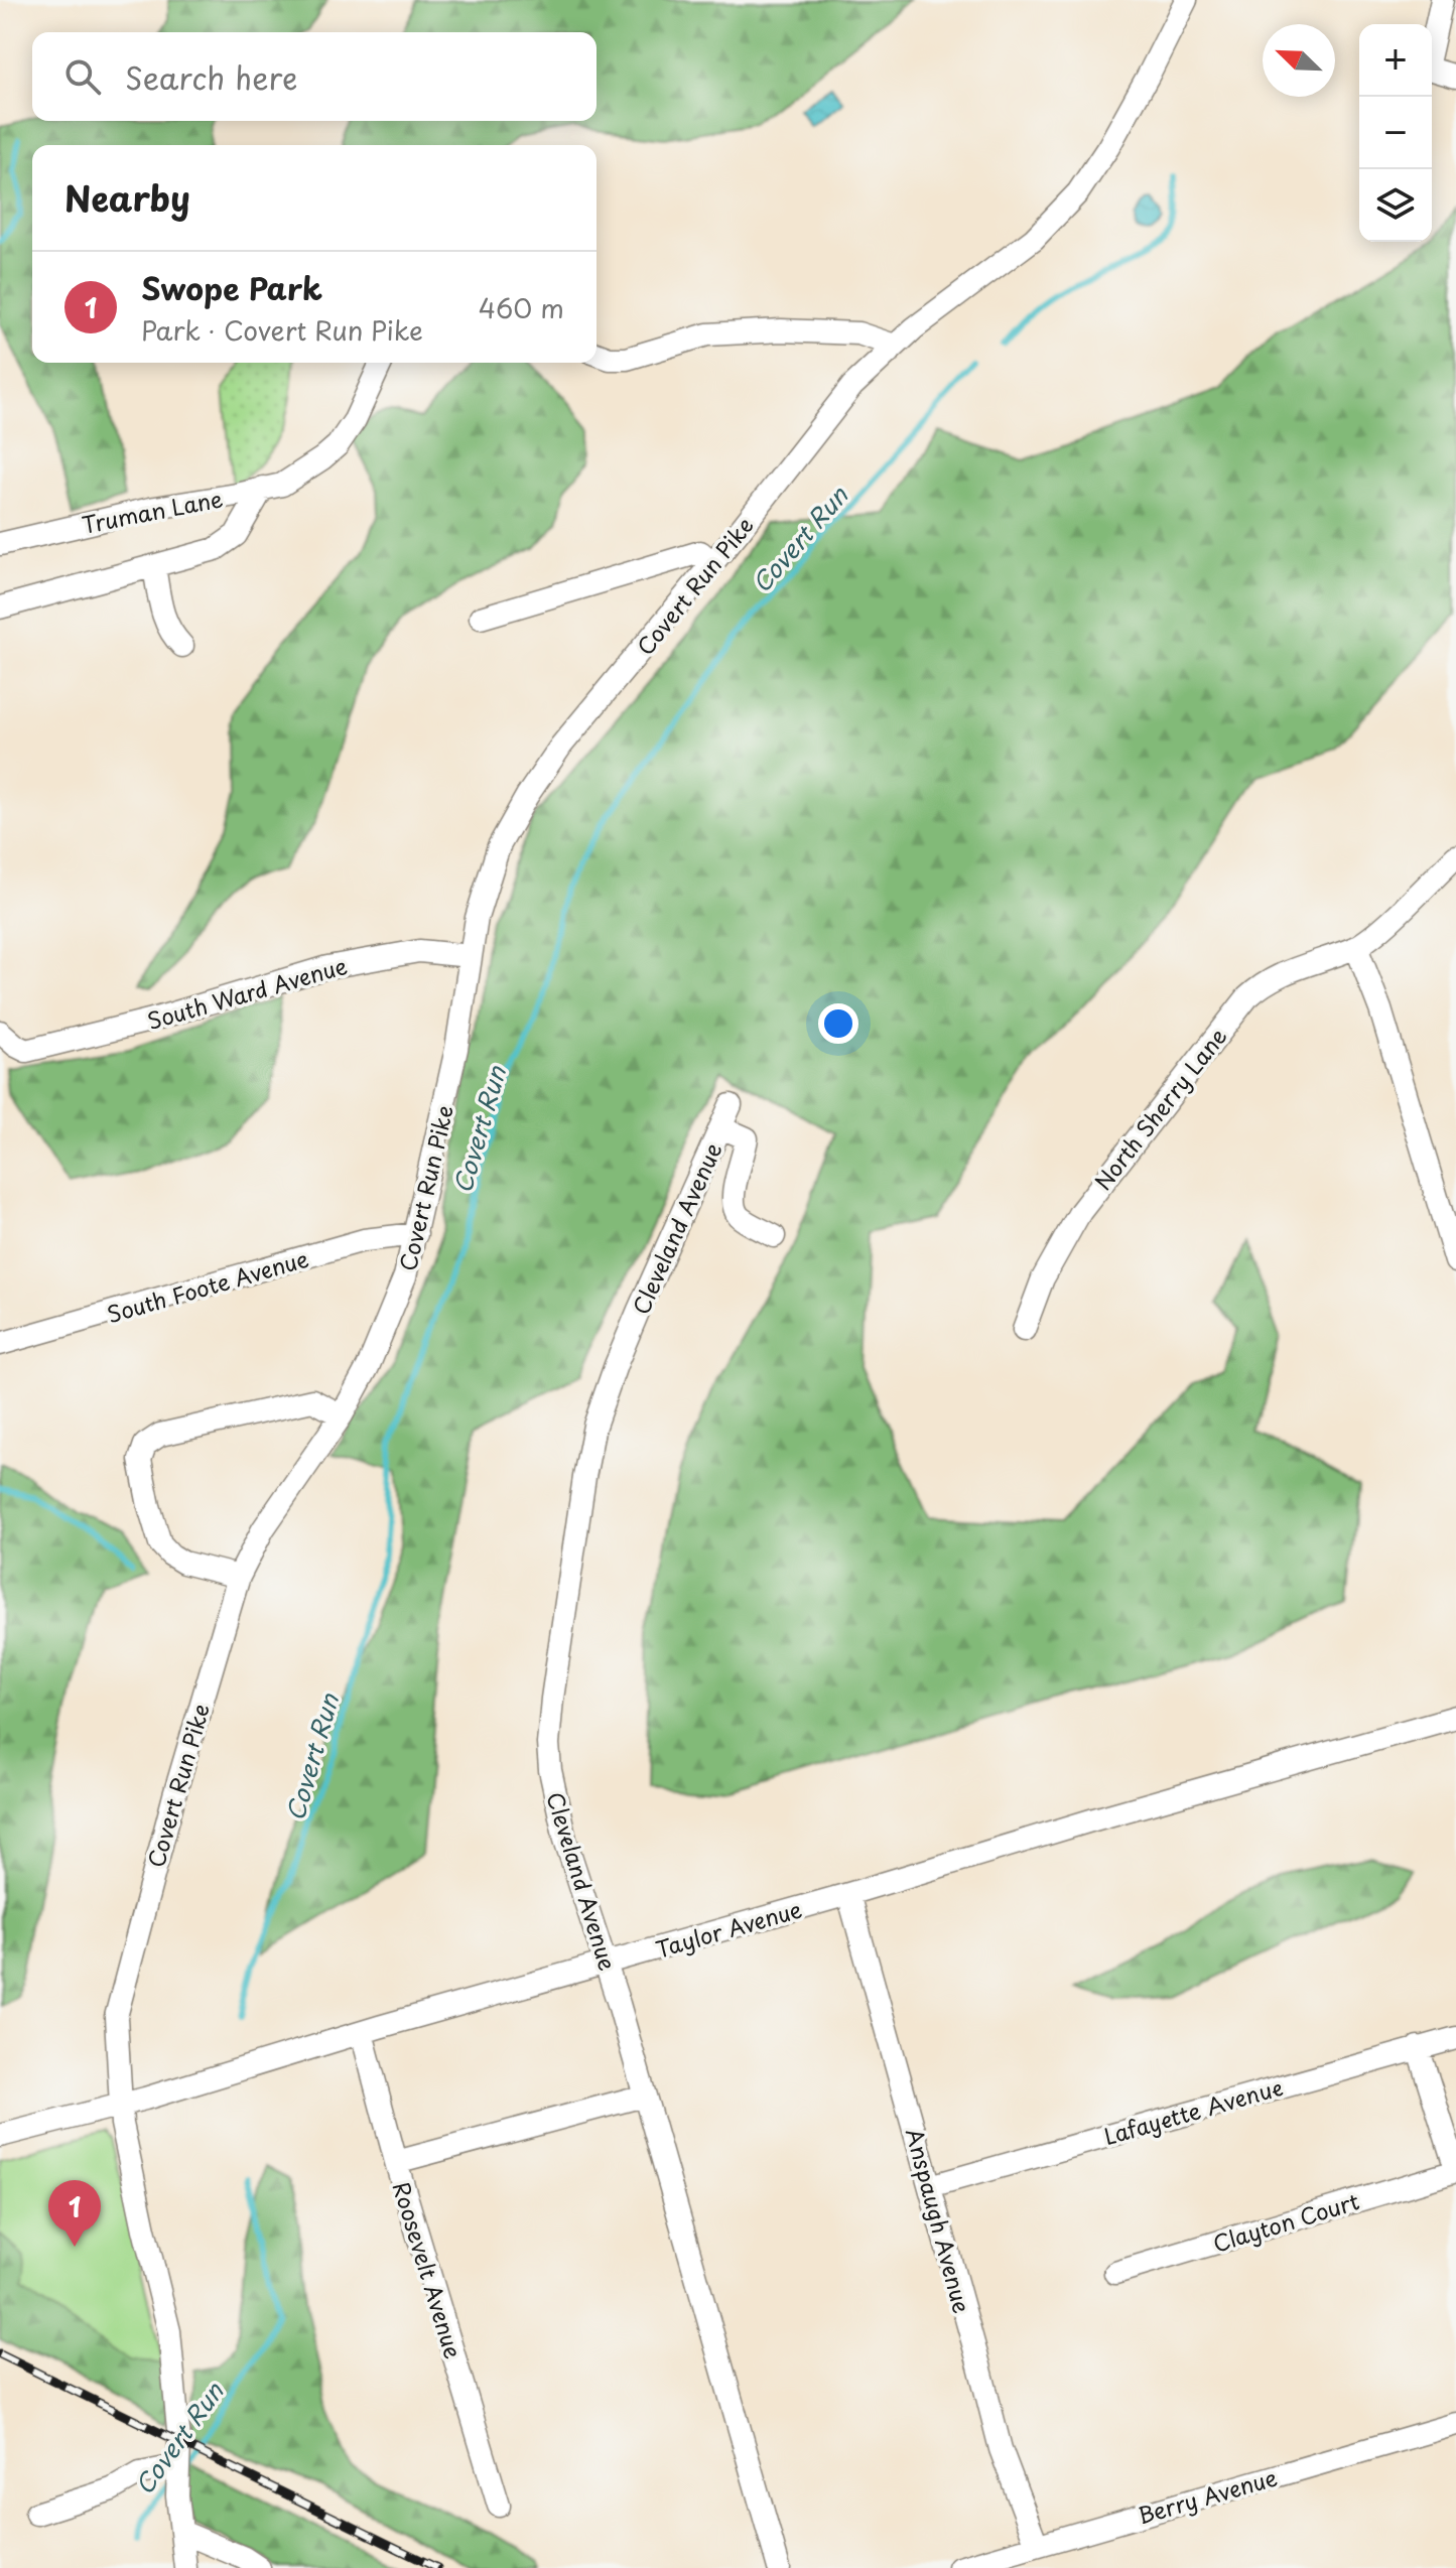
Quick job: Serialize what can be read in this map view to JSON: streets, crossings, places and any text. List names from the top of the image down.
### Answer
{
  "streets": {
    "street": [
      "Truman Lane",
      "Covert Run Pike",
      "South Ward Avenue",
      "North Sherry Lane",
      "Cleveland Avenue",
      "South Foote Avenue",
      "Taylor Avenue",
      "Lafayette Avenue",
      "Anspaugh Avenue",
      "Clayton Court",
      "Roosevelt Avenue",
      "Berry Avenue"
    ]
  },
  "crossings": [
    ["Covert Run Pike", "South Ward Avenue"],
    ["Covert Run Pike", "South Foote Avenue"],
    ["Covert Run Pike", "Taylor Avenue"],
    ["Cleveland Avenue", "Taylor Avenue"],
    ["Taylor Avenue", "Anspaugh Avenue"],
    ["Taylor Avenue", "Roosevelt Avenue"],
    ["Lafayette Avenue", "Anspaugh Avenue"],
    ["Anspaugh Avenue", "Berry Avenue"]
  ],
  "water": ["Covert Run"],
  "north": "top left",
  "page": {
    "map_buttons": ["+", "−"],
    "search": "Search here",
    "heading": "Nearby",
    "list": [
      {
        "mark": "1",
        "name": "Swope Park",
        "note": "Park · Covert Run Pike",
        "value": "460 m"
      }
    ],
    "pins": "1"
  }
}
